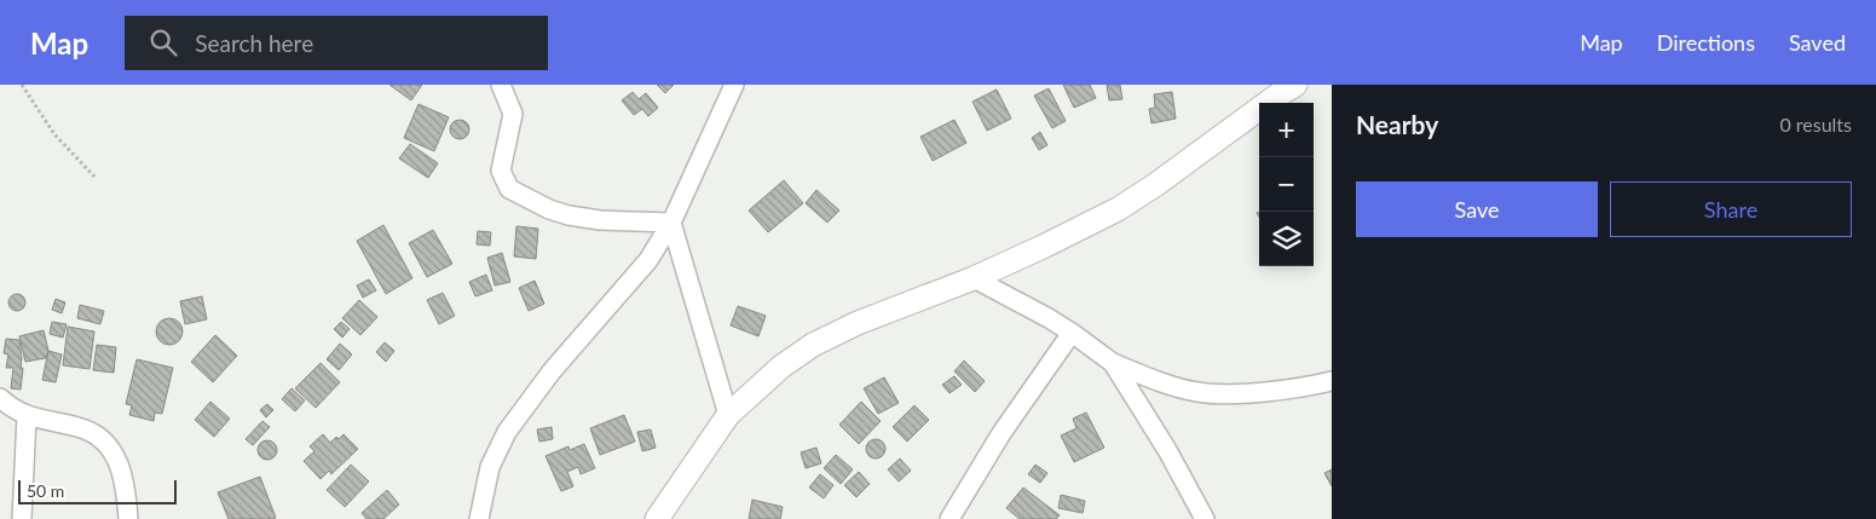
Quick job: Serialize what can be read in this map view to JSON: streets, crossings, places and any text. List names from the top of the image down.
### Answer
{
  "scale_bar": "50 m",
  "page": {
    "header": "Map",
    "search": "Search here",
    "nav": ["Map", "Directions", "Saved"],
    "heading": ["Nearby", "0 results"],
    "map_buttons": ["+", "−"],
    "buttons": ["Save", "Share"],
    "scale": "50 m"
  }
}
